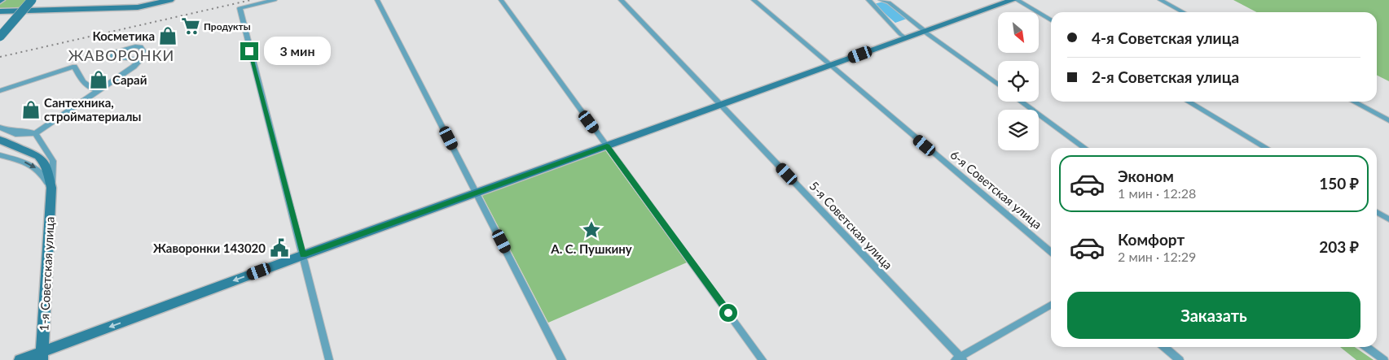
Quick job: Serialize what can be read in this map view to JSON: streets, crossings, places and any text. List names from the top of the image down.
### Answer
{
  "streets": {
    "street": ["6-я Советская улица", "5-я Советская улица", "1-я Советская улица"]
  },
  "districts": ["ЖАВОРОНКИ"],
  "places": {
    "supermarket": ["Продукты"],
    "shop": ["Косметика", "Сарай", "Сантехника, стройматериалы"],
    "place": ["А. С. Пушкину"],
    "public building": ["Жаворонки 143020"]
  },
  "north": "bottom right",
  "page": {
    "banner": ["4-я Советская улица", "2-я Советская улица"],
    "bubble": "3 мин",
    "list": [
      {
        "name": "Эконом",
        "note": "1 мин · 12:28",
        "value": "150 ₽"
      },
      {
        "name": "Комфорт",
        "note": "2 мин · 12:29",
        "value": "203 ₽"
      }
    ],
    "buttons": "Заказать"
  }
}
